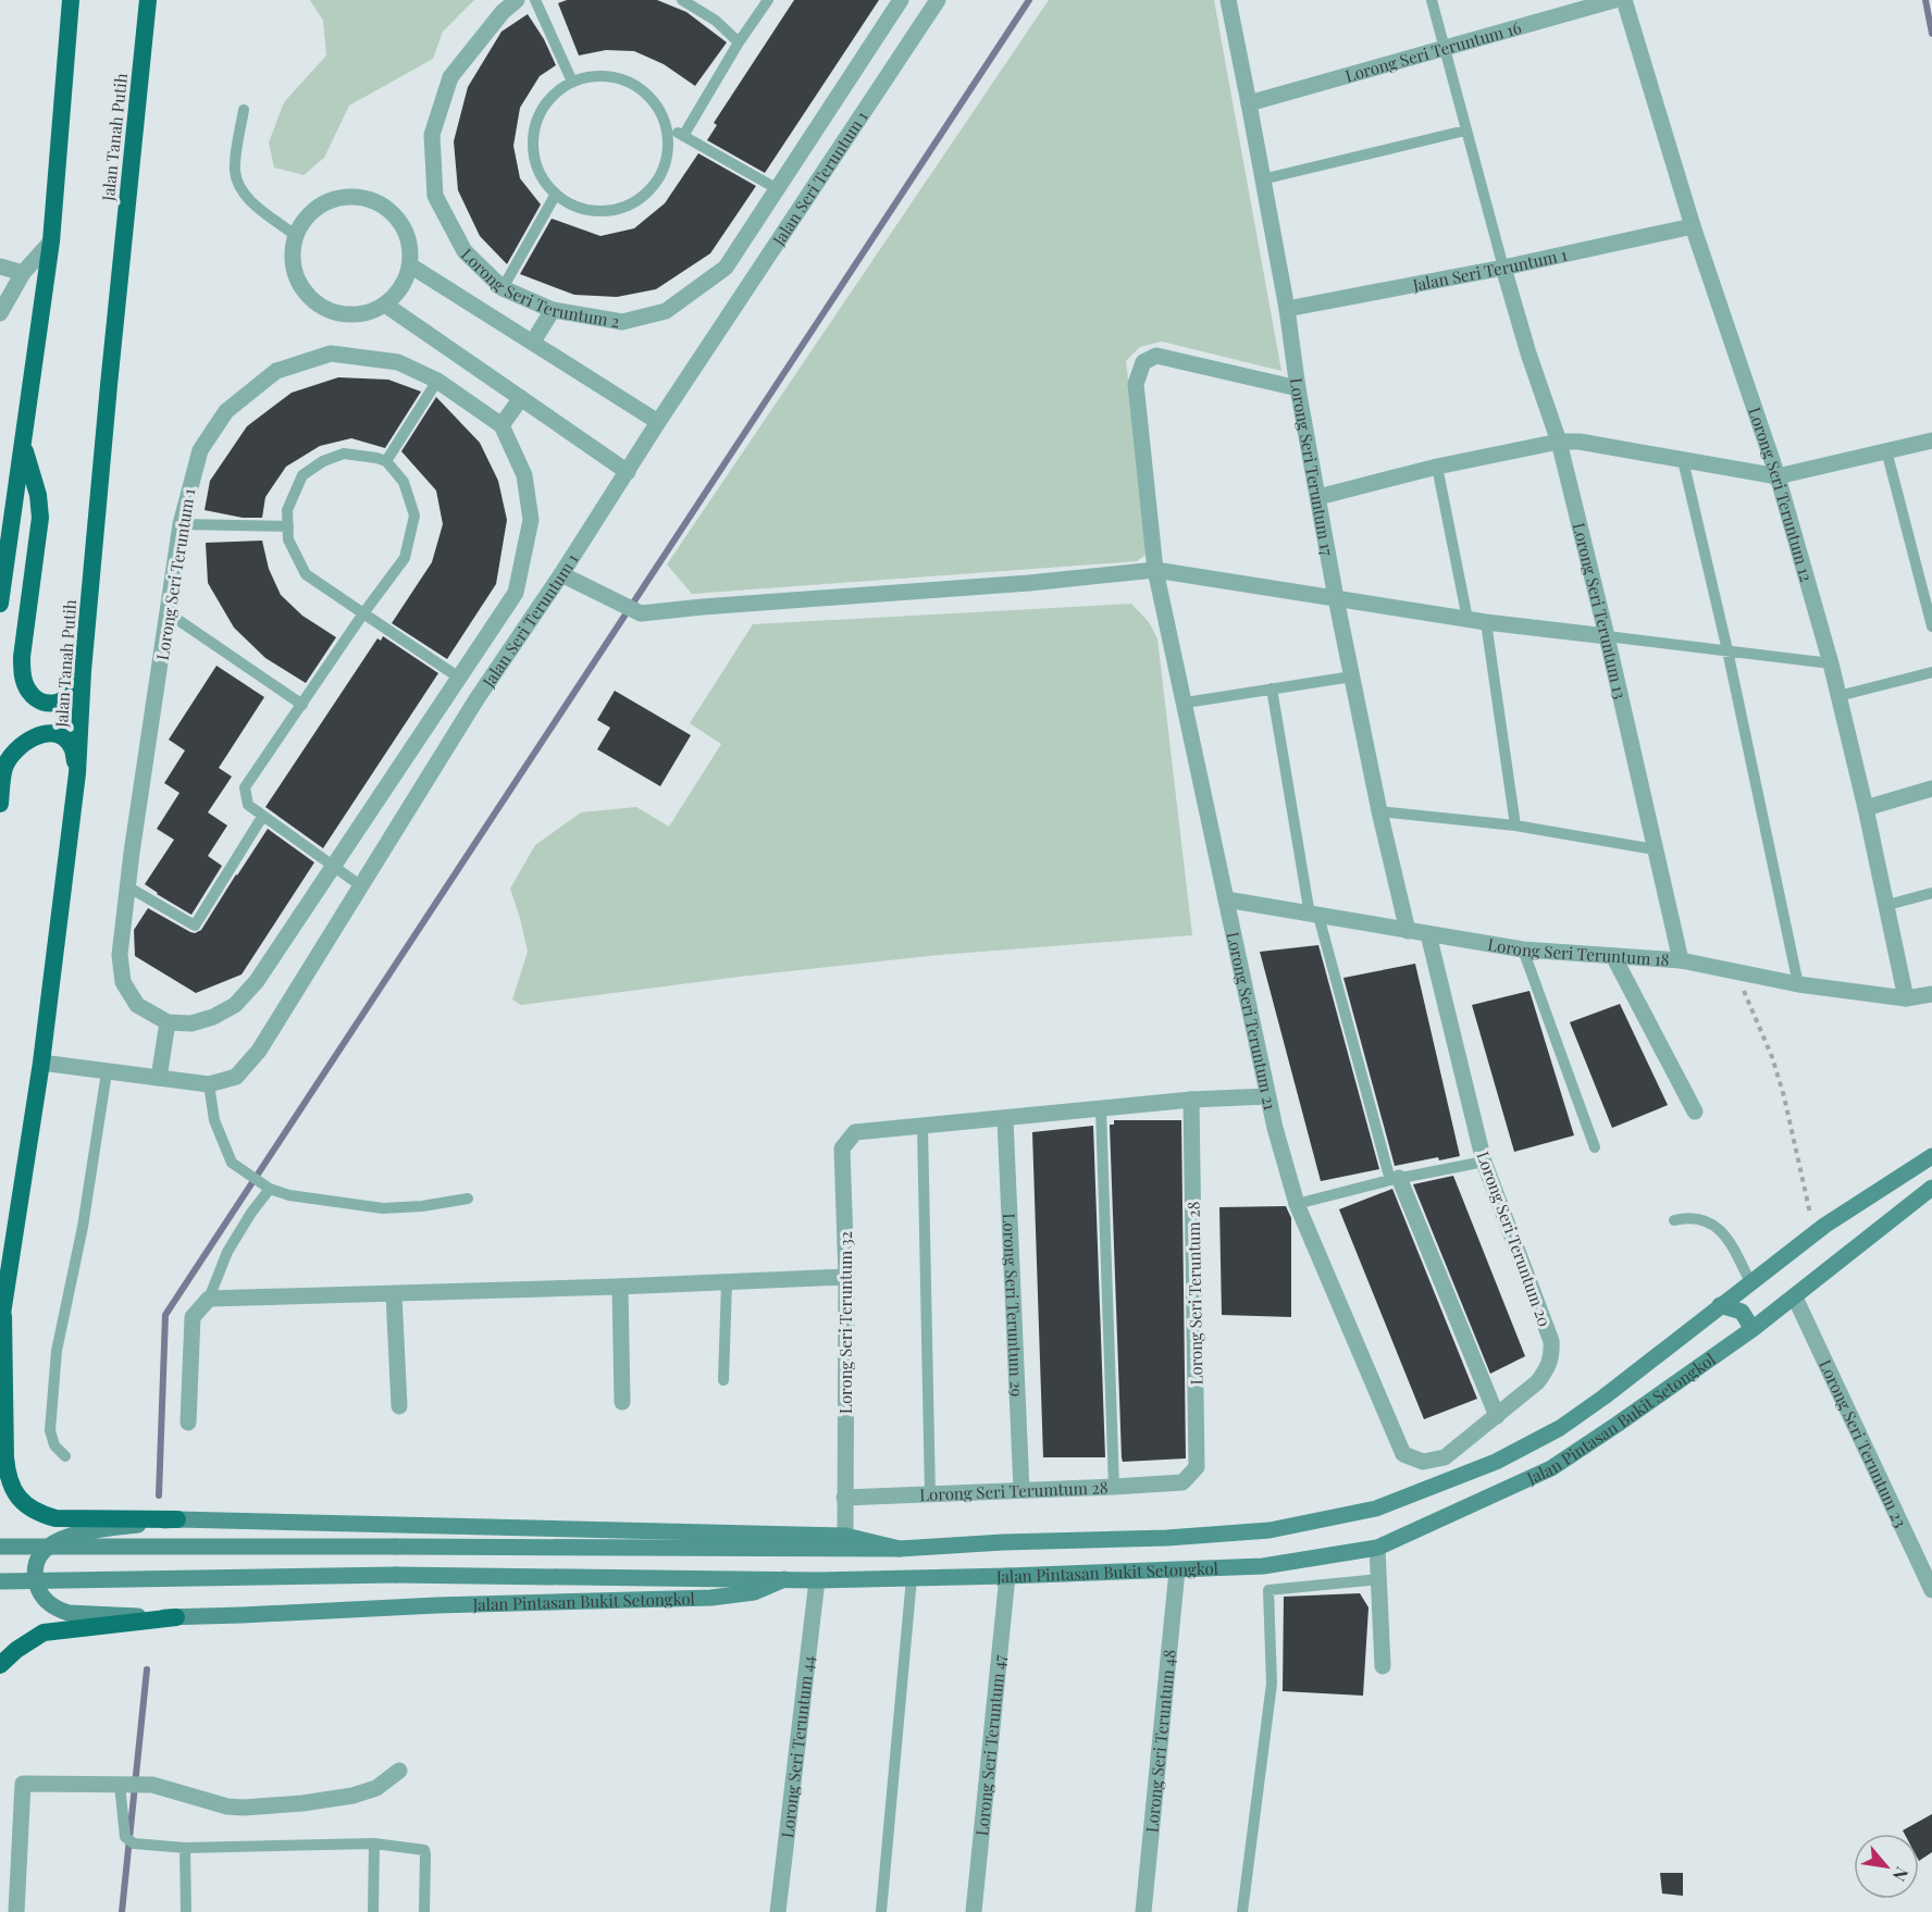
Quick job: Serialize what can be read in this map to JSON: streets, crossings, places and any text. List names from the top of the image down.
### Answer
{
  "streets": {
    "highway": ["Jalan Tanah Putih"],
    "main road": ["Jalan Pintasan Bukit Setongkol"],
    "street": [
      "Lorong Seri Teruntum 16",
      "Jalan Seri Teruntum 1",
      "Lorong Seri Teruntum 2",
      "Lorong Seri Teruntum 17",
      "Lorong Seri Teruntum 12",
      "Lorong Seri Teruntum 1",
      "Lorong Seri Teruntum 13",
      "Lorong Seri Teruntum 18",
      "Lorong Seri Teruntum 21",
      "Lorong Seri Teruntum 20",
      "Lorong Seri Teruntum 28",
      "Lorong Seri Teruntum 29",
      "Lorong Seri Teruntum 32",
      "Lorong Seri Teruntum 23",
      "Lorong Seri Terumtum 28",
      "Lorong Seri Teruntum 48",
      "Lorong Seri Teruntum 47",
      "Lorong Seri Teruntum 44"
    ]
  },
  "crossings": [
    ["Lorong Seri Teruntum 16", "Lorong Seri Teruntum 17"],
    ["Jalan Tanah Putih", "Jalan Seri Teruntum 1"],
    ["Jalan Seri Teruntum 1", "Lorong Seri Teruntum 17"],
    ["Jalan Seri Teruntum 1", "Lorong Seri Teruntum 12"],
    ["Jalan Seri Teruntum 1", "Lorong Seri Teruntum 13"],
    ["Lorong Seri Teruntum 17", "Lorong Seri Teruntum 18"],
    ["Lorong Seri Teruntum 17", "Lorong Seri Teruntum 21"],
    ["Lorong Seri Teruntum 12", "Lorong Seri Teruntum 18"],
    ["Lorong Seri Teruntum 13", "Lorong Seri Teruntum 18"],
    ["Lorong Seri Teruntum 18", "Lorong Seri Teruntum 21"],
    ["Lorong Seri Teruntum 18", "Lorong Seri Teruntum 20"],
    ["Lorong Seri Teruntum 21", "Lorong Seri Teruntum 20"],
    ["Lorong Seri Teruntum 28", "Lorong Seri Terumtum 28"],
    ["Lorong Seri Teruntum 29", "Lorong Seri Terumtum 28"],
    ["Lorong Seri Teruntum 32", "Lorong Seri Terumtum 28"],
    ["Jalan Pintasan Bukit Setongkol", "Lorong Seri Teruntum 23"],
    ["Jalan Pintasan Bukit Setongkol", "Lorong Seri Teruntum 48"],
    ["Jalan Pintasan Bukit Setongkol", "Lorong Seri Teruntum 47"],
    ["Jalan Pintasan Bukit Setongkol", "Lorong Seri Teruntum 44"]
  ],
  "north": "bottom right"
}
